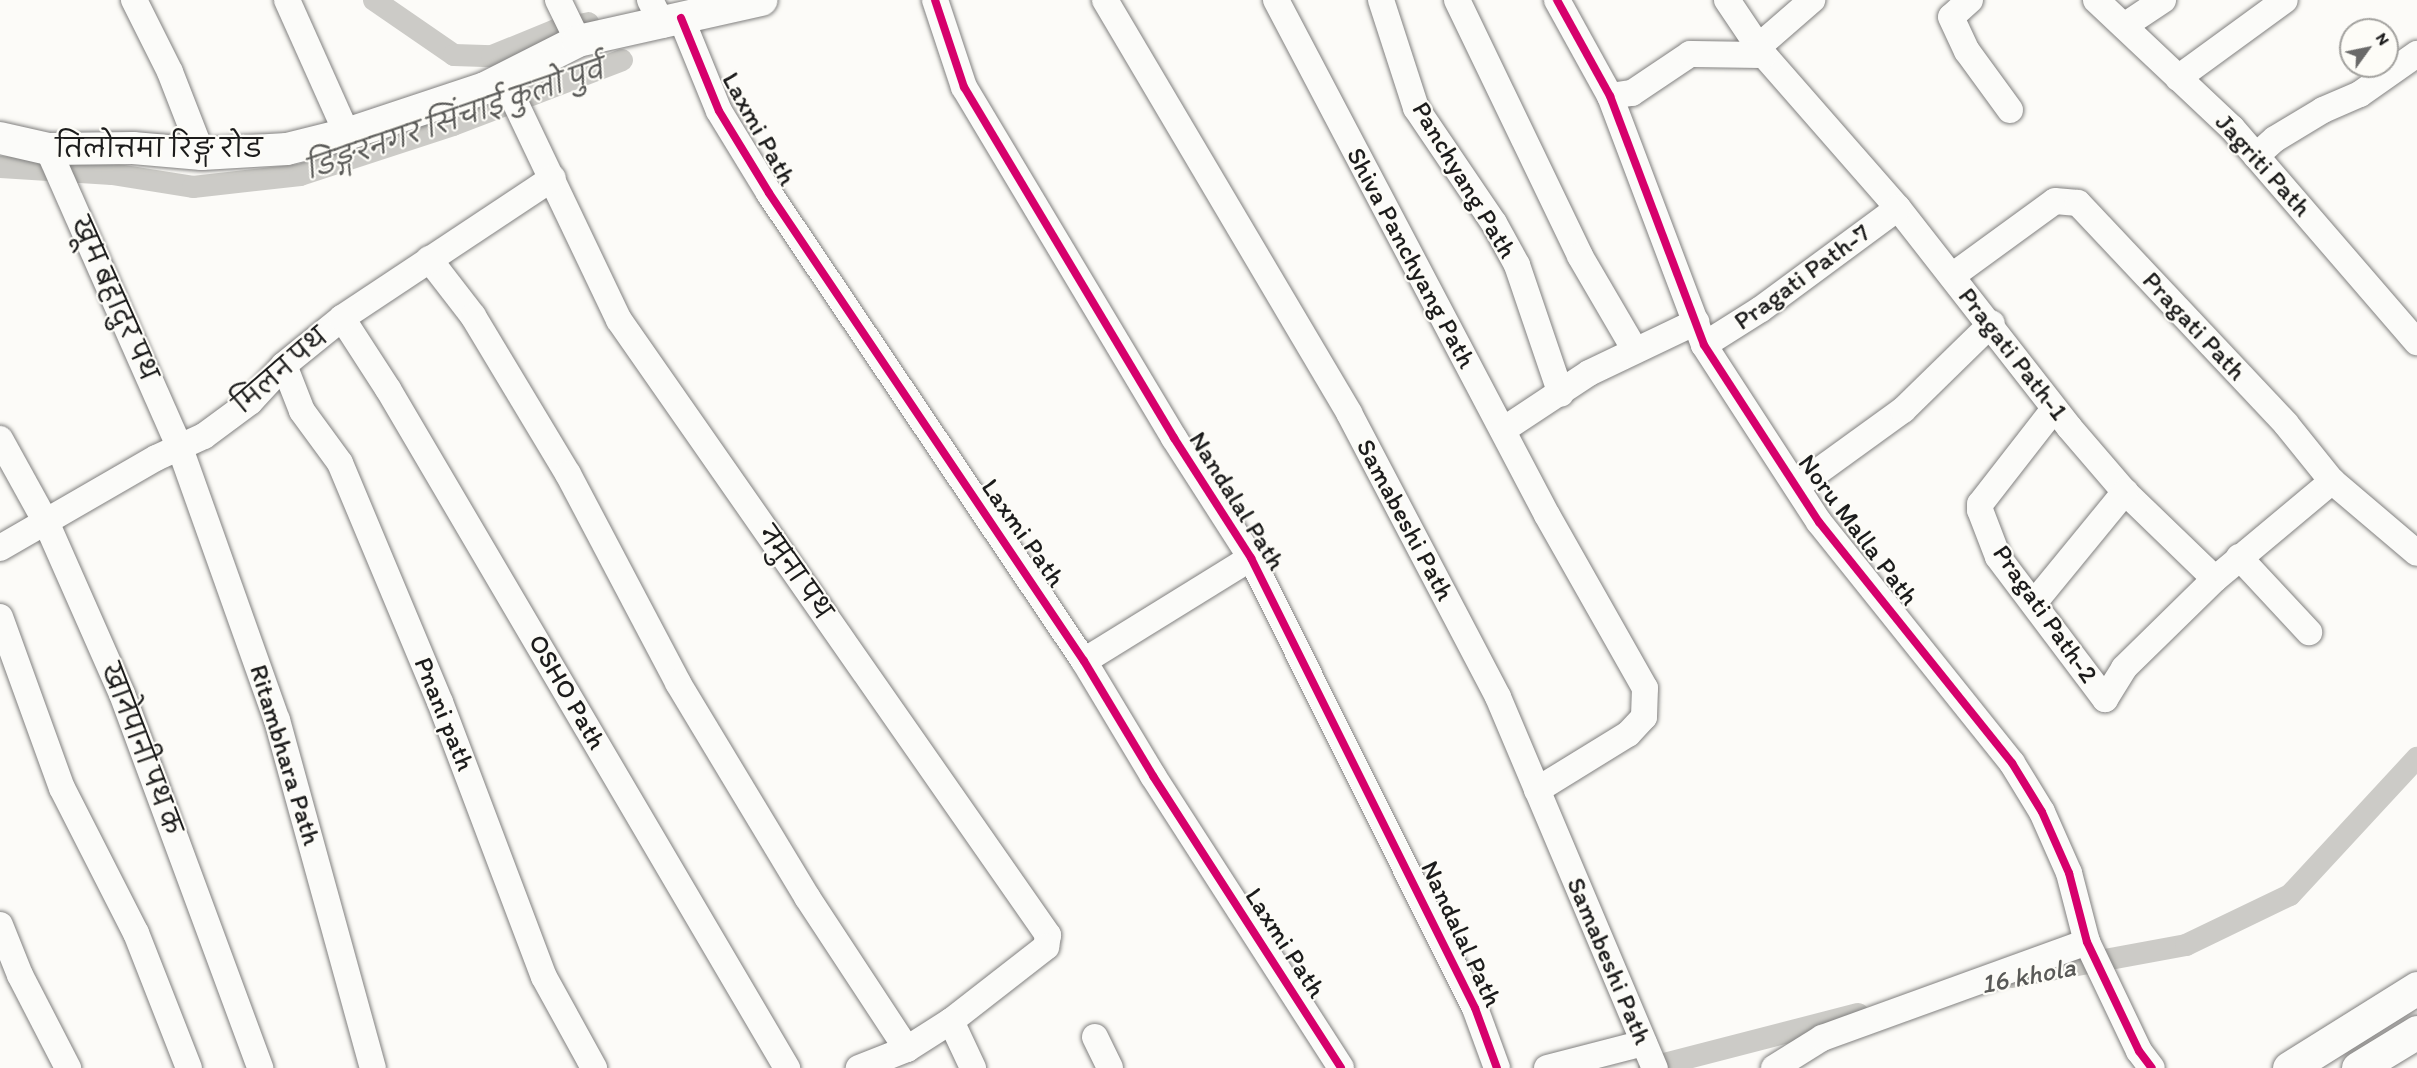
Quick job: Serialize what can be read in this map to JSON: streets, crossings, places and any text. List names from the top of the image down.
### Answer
{
  "streets": {
    "street": [
      "Laxmi Path",
      "तिलोत्तमा रिङ्ग रोड",
      "Jagriti Path",
      "Panchyang Path",
      "Shiva Panchyang Path",
      "Pragati Path-7",
      "खूम बहादुर पथ",
      "Pragati Path",
      "Pragati Path-1",
      "मिलन पथ",
      "Nandalal Path",
      "Samabeshi Path",
      "Noru Malla Path",
      "नमुना पथ",
      "Pragati Path-2",
      "OSHO Path",
      "Pnani path",
      "खानेपानी पथ क",
      "Ritambhara Path"
    ]
  },
  "crossings": [
    ["Laxmi Path", "तिलोत्तमा रिङ्ग रोड"],
    ["तिलोत्तमा रिङ्ग रोड", "खूम बहादुर पथ"],
    ["तिलोत्तमा रिङ्ग रोड", "नमुना पथ"],
    ["Panchyang Path", "Pragati Path-7"],
    ["Shiva Panchyang Path", "Pragati Path-7"],
    ["Shiva Panchyang Path", "Samabeshi Path"],
    ["Pragati Path-7", "Pragati Path-1"],
    ["Pragati Path-7", "Noru Malla Path"],
    ["खूम बहादुर पथ", "मिलन पथ"],
    ["खूम बहादुर पथ", "Ritambhara Path"],
    ["Pragati Path", "Pragati Path-1"],
    ["Pragati Path-1", "Pragati Path-2"],
    ["मिलन पथ", "नमुना पथ"],
    ["मिलन पथ", "OSHO Path"],
    ["मिलन पथ", "Pnani path"],
    ["मिलन पथ", "खानेपानी पथ क"],
    ["मिलन पथ", "Ritambhara Path"]
  ],
  "water": ["डिङ्गरनगर सिंचाई कुलो पुर्व", "16 khola"],
  "north": "top right"
}
